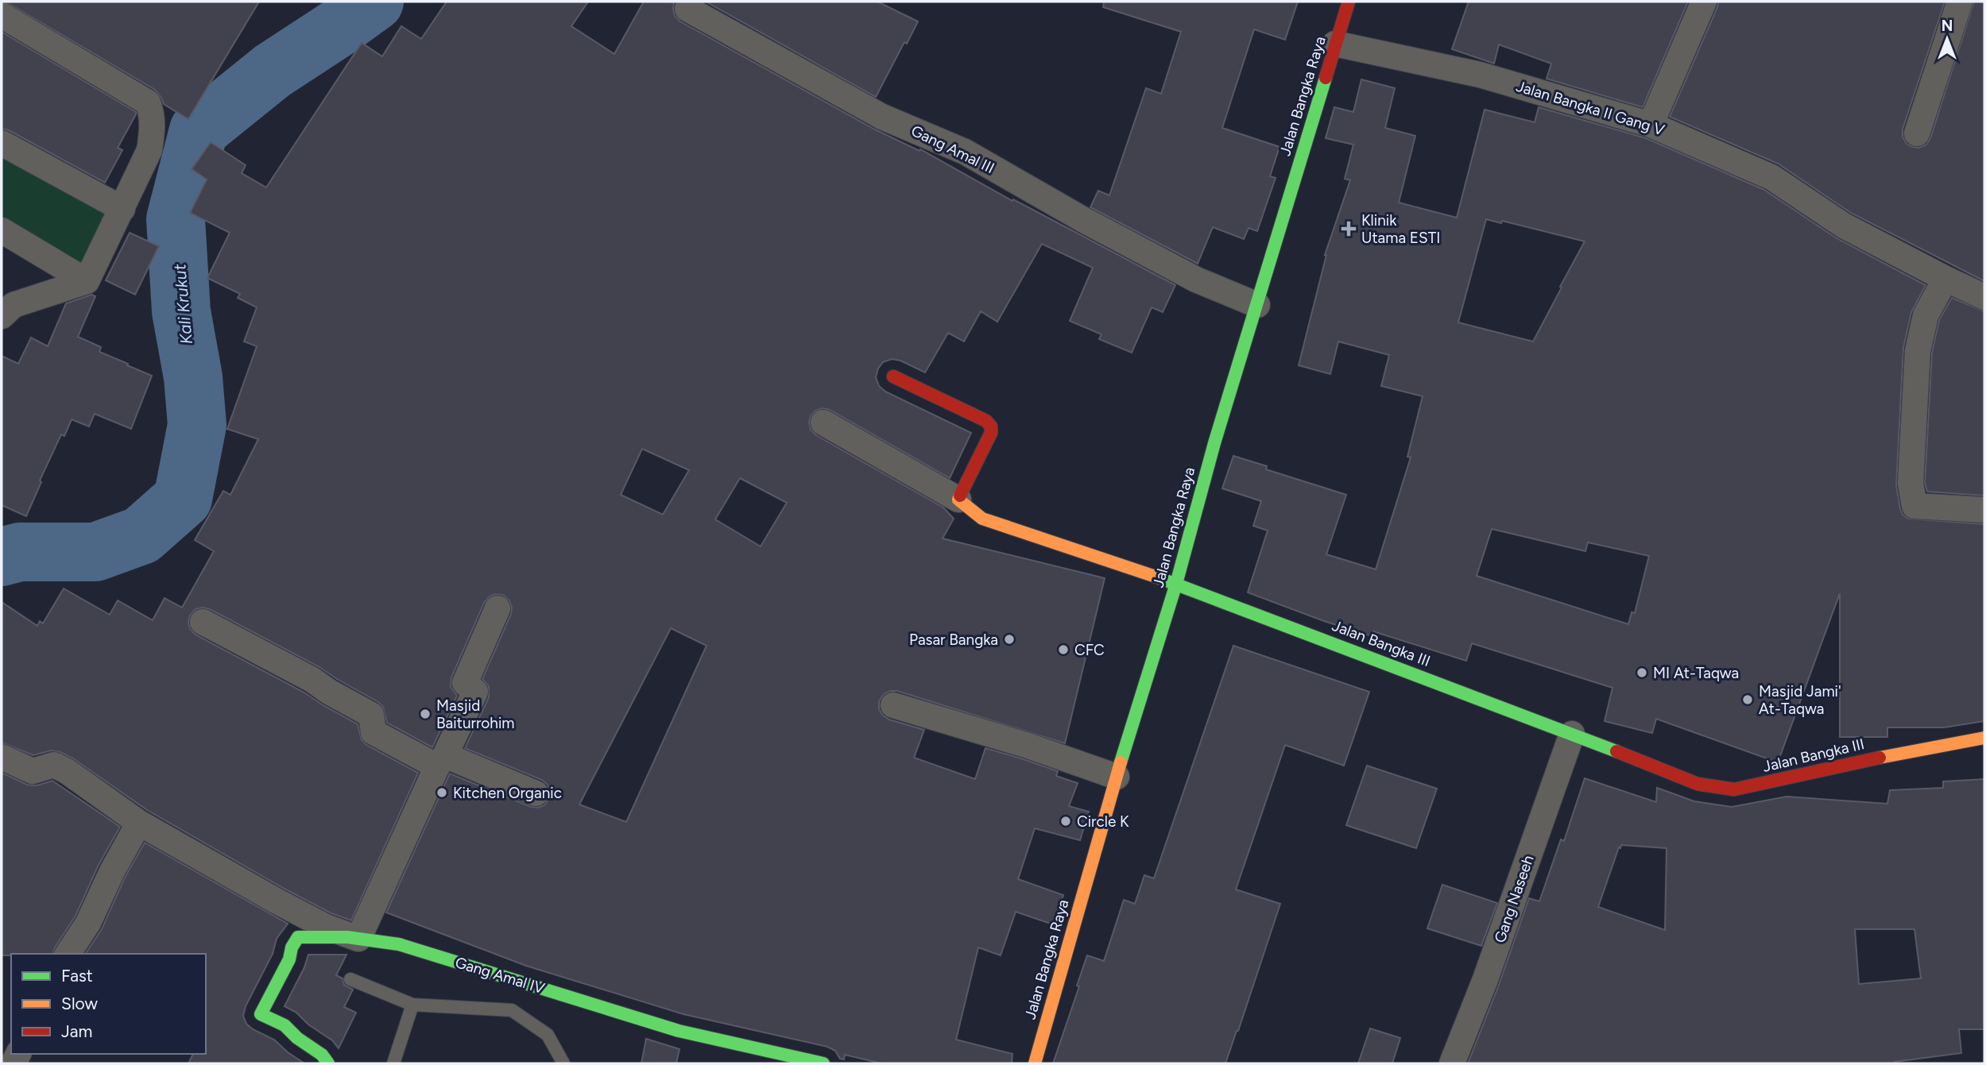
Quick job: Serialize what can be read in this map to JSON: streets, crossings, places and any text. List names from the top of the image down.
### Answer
{
  "streets": {
    "street": [
      "Jalan Bangka Raya",
      "Jalan Bangka II Gang V",
      "Gang Amal III",
      "Jalan Bangka III",
      "Gang Naseeh",
      "Gang Amal IV"
    ]
  },
  "crossings": [
    ["Jalan Bangka Raya", "Jalan Bangka II Gang V"],
    ["Jalan Bangka Raya", "Gang Amal III"],
    ["Jalan Bangka Raya", "Jalan Bangka III"],
    ["Jalan Bangka III", "Gang Naseeh"]
  ],
  "water": ["Kali Krukut"],
  "places": {
    "health": ["Klinik Utama ESTI"],
    "other": [
      "Pasar Bangka",
      "CFC",
      "MI At-Taqwa",
      "Masjid Jami' At-Taqwa",
      "Masjid Baiturrohim",
      "Kitchen Organic",
      "Circle K"
    ]
  },
  "legend": ["Fast", "Slow", "Jam"],
  "north": "top"
}
